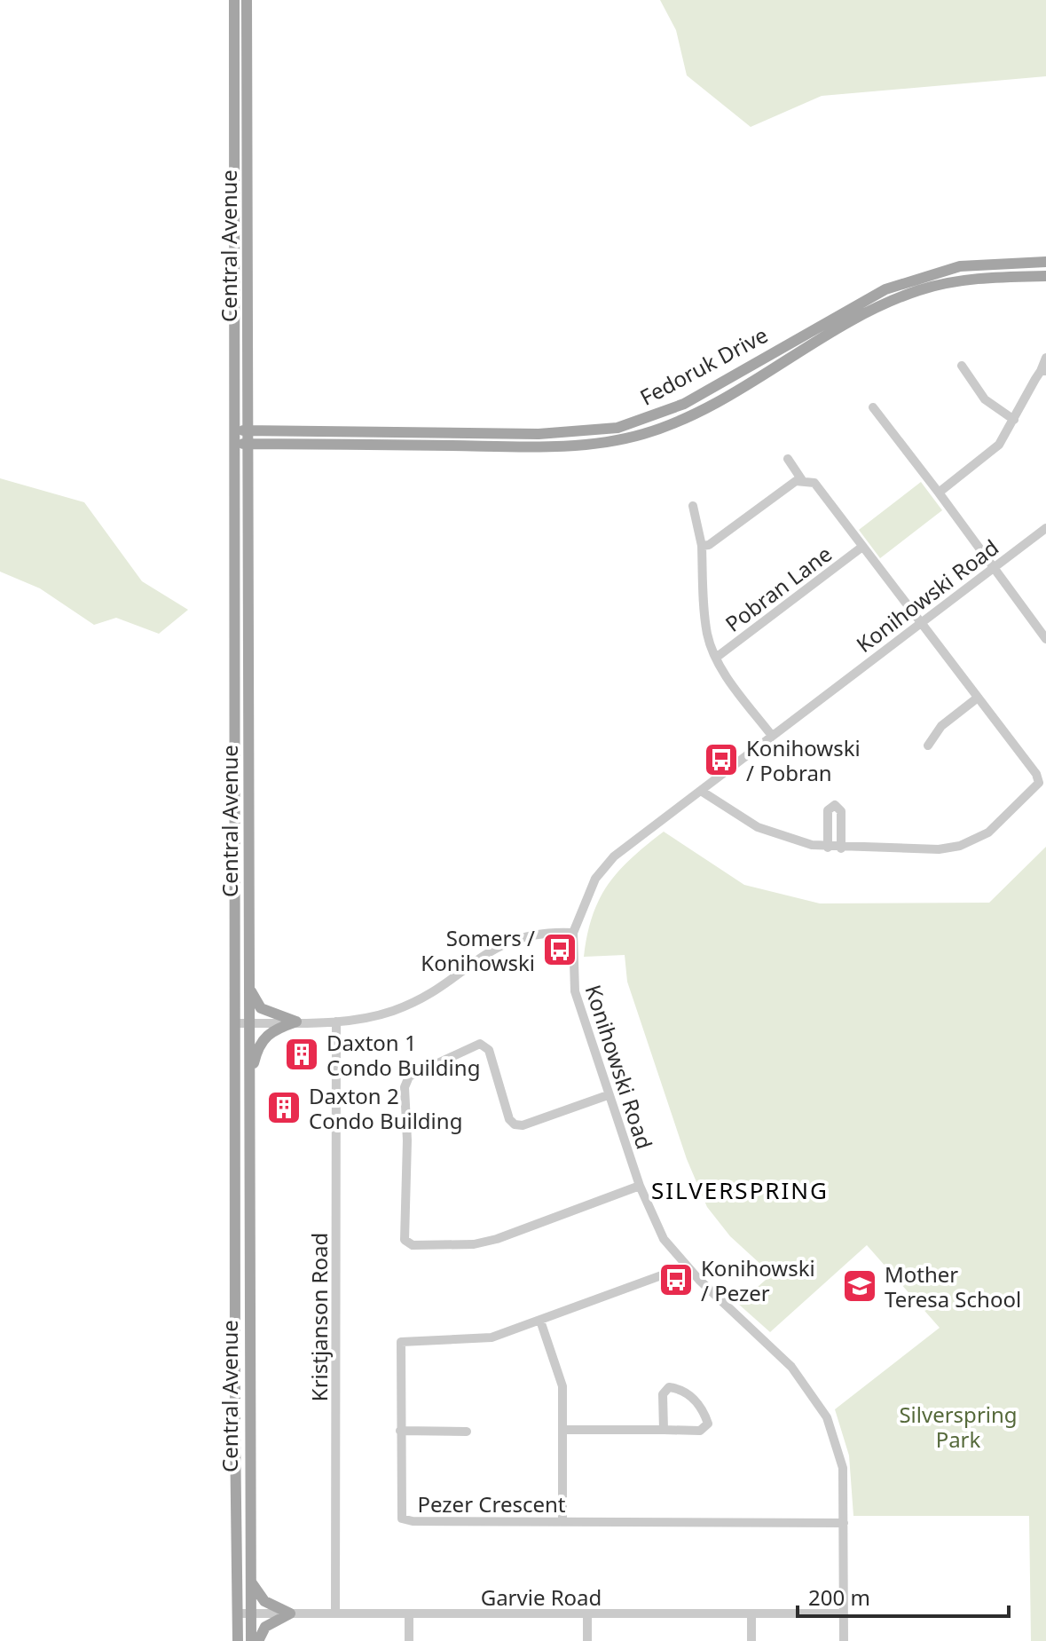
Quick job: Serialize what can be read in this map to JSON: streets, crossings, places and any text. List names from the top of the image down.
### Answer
{
  "streets": {
    "main road": ["Central Avenue", "Fedoruk Drive"],
    "street": [
      "Pobran Lane",
      "Konihowski Road",
      "Kristjanson Road",
      "Pezer Crescent",
      "Garvie Road"
    ]
  },
  "crossings": [
    ["Central Avenue", "Fedoruk Drive"],
    ["Central Avenue", "Garvie Road"],
    ["Konihowski Road", "Pezer Crescent"],
    ["Konihowski Road", "Garvie Road"],
    ["Kristjanson Road", "Garvie Road"]
  ],
  "districts": ["SILVERSPRING"],
  "parks": ["Silverspring Park"],
  "places": {
    "bus stop": ["Konihowski / Pobran", "Somers / Konihowski", "Konihowski / Pezer"],
    "building": ["Daxton 1 Condo Building", "Daxton 2 Condo Building"],
    "school or university": ["Mother Teresa School"]
  },
  "scale_bar": "200 m"
}
